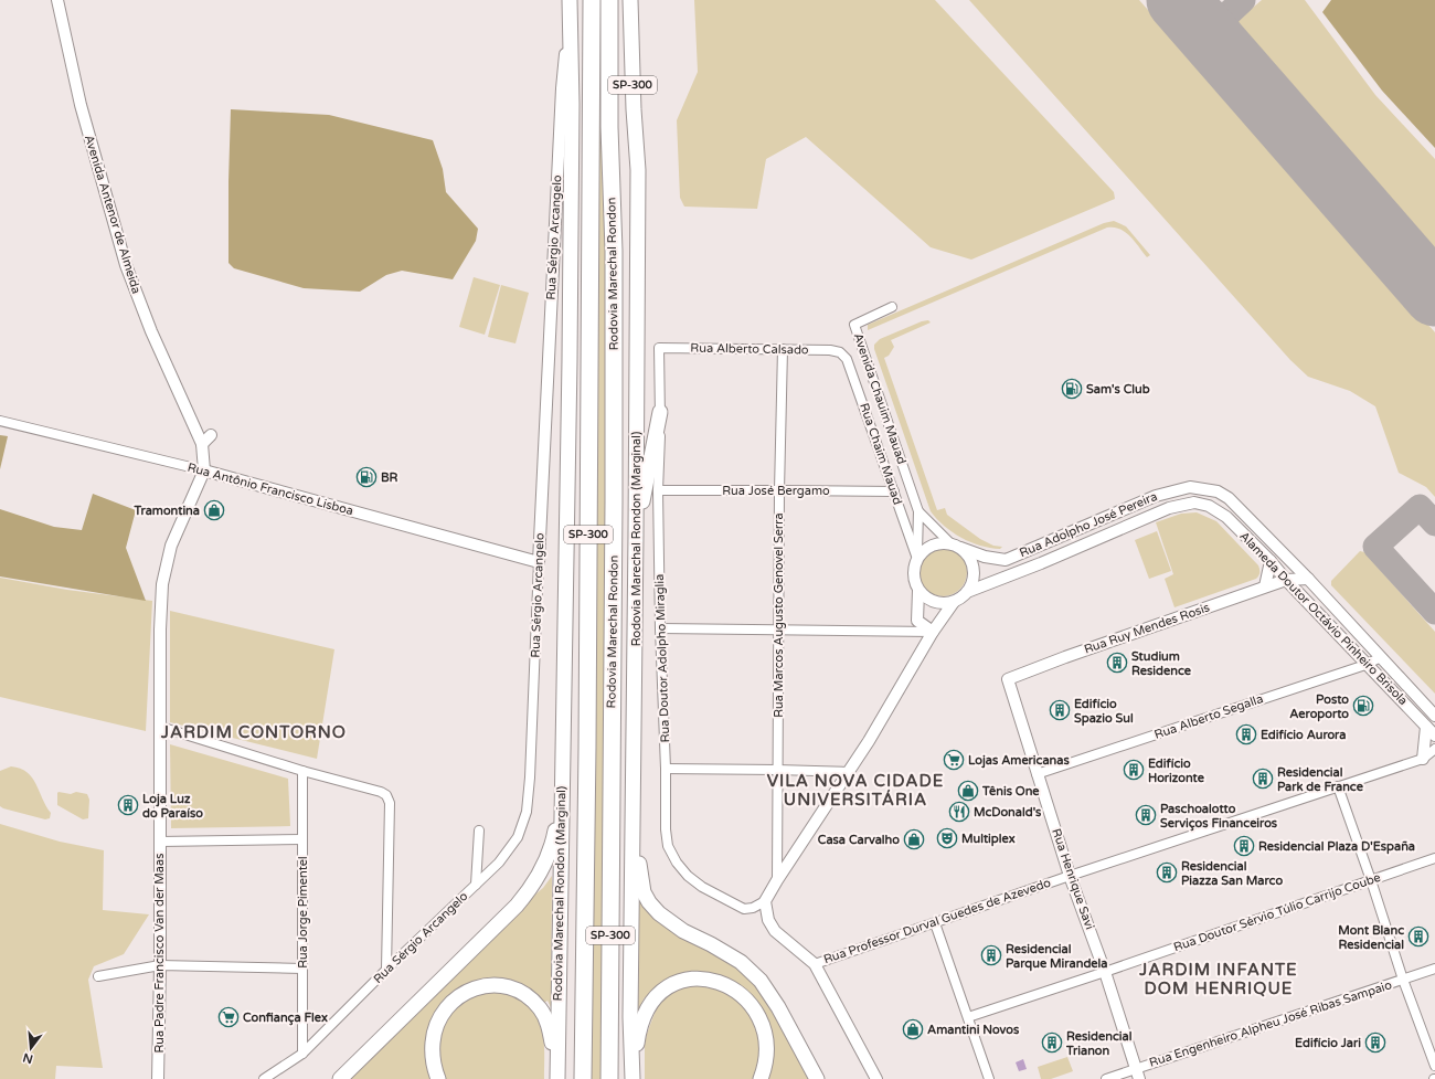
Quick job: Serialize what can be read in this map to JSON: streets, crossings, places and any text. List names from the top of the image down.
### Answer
{
  "streets": {
    "highway": [
      "SP-300",
      "Rua Sérgio Arcangelo",
      "Rodovia Marechal Rondon",
      "Rodovia Marechal Rondon (Marginal)"
    ],
    "street": [
      "Avenida Antenor de Almeida",
      "Rua Alberto Calsado",
      "Avenida Chauim Mauad",
      "Rua Chaim Mauad",
      "Rua Antônio Francisco Lisboa",
      "Rua José Bergamo",
      "Rua Adolpho José Pereira",
      "Rua Marcos Augusto Genovel Serra",
      "Alameda Doutor Octávio Pinheiro Brisola",
      "Rua Ruy Mendes Rosis",
      "Rua Doutor Adolpho Miraglia",
      "Rua Alberto Segalla",
      "Rua Henrique Savi",
      "Rua Jorge Pimentel",
      "Rua Doutor Sérvio Túlio Carrijo Coube",
      "Rua Professor Durval Guedes de Azevedo",
      "Rua Padre Francisco Van der Maas",
      "Rua Engenheiro Alpheu José Ribas Sampaio"
    ]
  },
  "crossings": [
    ["Avenida Antenor de Almeida", "Rua Antônio Francisco Lisboa"],
    ["Avenida Antenor de Almeida", "Rua Padre Francisco Van der Maas"],
    ["Rua Sérgio Arcangelo", "Rua Antônio Francisco Lisboa"],
    ["Rua Sérgio Arcangelo", "Rodovia Marechal Rondon (Marginal)"],
    ["Rua Sérgio Arcangelo", "Rua Jorge Pimentel"],
    ["Rua Alberto Calsado", "Rua Chaim Mauad"],
    ["Rua Alberto Calsado", "Rua Marcos Augusto Genovel Serra"],
    ["Rua Alberto Calsado", "Rua Doutor Adolpho Miraglia"],
    ["Avenida Chauim Mauad", "Rua Chaim Mauad"],
    ["Avenida Chauim Mauad", "Rua Adolpho José Pereira"],
    ["Rua Chaim Mauad", "Rua José Bergamo"],
    ["Rua Chaim Mauad", "Rua Adolpho José Pereira"],
    ["Rua Antônio Francisco Lisboa", "Rua Padre Francisco Van der Maas"],
    ["Rua José Bergamo", "Rua Marcos Augusto Genovel Serra"],
    ["Rua José Bergamo", "Rua Doutor Adolpho Miraglia"],
    ["Rua Adolpho José Pereira", "Alameda Doutor Octávio Pinheiro Brisola"],
    ["Alameda Doutor Octávio Pinheiro Brisola", "Rua Ruy Mendes Rosis"],
    ["Alameda Doutor Octávio Pinheiro Brisola", "Rua Alberto Segalla"],
    ["Rua Ruy Mendes Rosis", "Rua Henrique Savi"],
    ["Rua Alberto Segalla", "Rua Henrique Savi"],
    ["Rua Henrique Savi", "Rua Doutor Sérvio Túlio Carrijo Coube"],
    ["Rua Henrique Savi", "Rua Professor Durval Guedes de Azevedo"],
    ["Rua Henrique Savi", "Rua Engenheiro Alpheu José Ribas Sampaio"]
  ],
  "districts": ["JARDIM CONTORNO", "VILA NOVA CIDADE UNIVERSITÁRIA", "JARDIM INFANTE DOM HENRIQUE"],
  "places": {
    "fuel station": ["Sam's Club", "BR", "Posto Aeroporto"],
    "shop": [
      "Tramontina",
      "Tênis One",
      "Casa Carvalho",
      "Amantini Novos"
    ],
    "building": [
      "Studium Residence",
      "Edifício Spazio Sul",
      "Edifício Aurora",
      "Edifício Horizonte",
      "Residencial Park de France",
      "Loja Luz do Paraíso",
      "Paschoalotto Serviços Financeiros",
      "Residencial Plaza D'España",
      "Residencial Piazza San Marco",
      "Mont Blanc Residencial",
      "Residencial Parque Mirandela",
      "Residencial Trianon",
      "Edifício Jari"
    ],
    "supermarket": ["Lojas Americanas", "Confiança Flex"],
    "restaurant": ["McDonald's"],
    "theatre": ["Multiplex"]
  },
  "north": "bottom"
}
